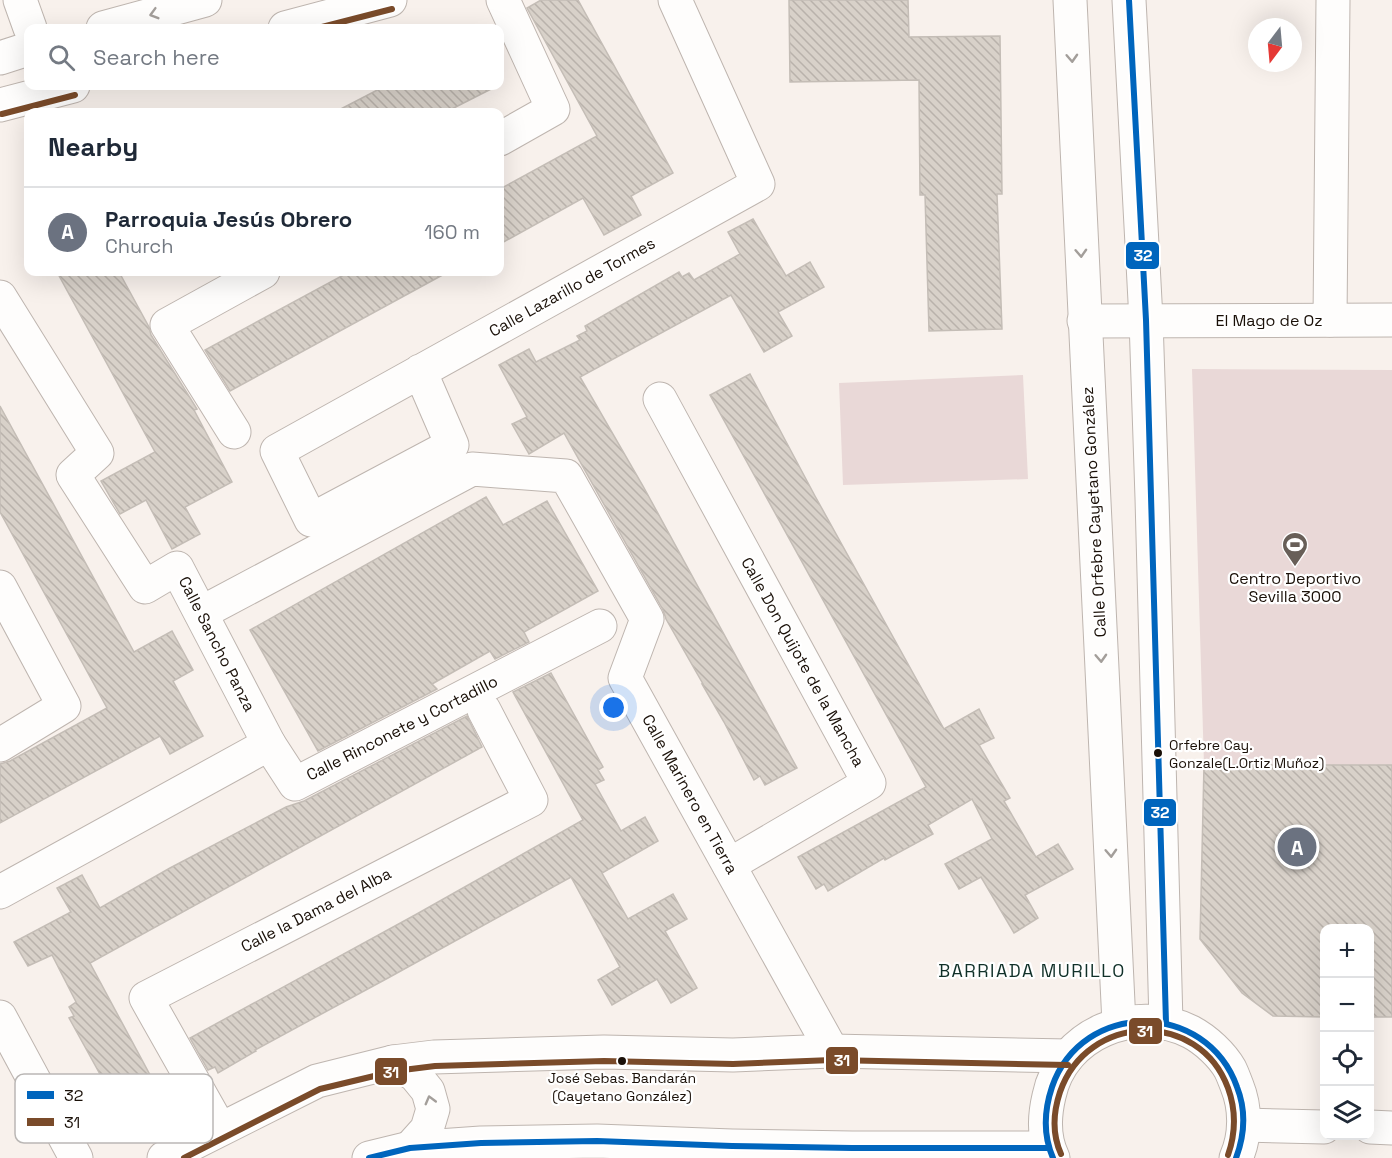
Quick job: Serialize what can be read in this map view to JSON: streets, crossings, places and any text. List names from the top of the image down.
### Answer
{
  "streets": {
    "street": [
      "Calle Lazarillo de Tormes",
      "El Mago de Oz",
      "Calle Orfebre Cayetano González",
      "Calle Sancho Panza",
      "Calle Don Quijote de la Mancha",
      "Calle Rinconete y Cortadillo",
      "Calle Marinero en Tierra",
      "Calle la Dama del Alba"
    ]
  },
  "crossings": [
    ["El Mago de Oz", "Calle Orfebre Cayetano González"],
    ["Calle Sancho Panza", "Calle Rinconete y Cortadillo"],
    ["Calle Sancho Panza", "Calle Marinero en Tierra"],
    ["Calle Don Quijote de la Mancha", "Calle Marinero en Tierra"]
  ],
  "districts": ["BARRIADA MURILLO"],
  "places": {
    "sports": ["Centro Deportivo Sevilla 3000"],
    "other": ["Orfebre Cay. Gonzale(L.Ortiz Muñoz)", "José Sebas. Bandarán (Cayetano González)"]
  },
  "lines": ["transit line 32", "transit line 31"],
  "legend": ["32", "31"],
  "north": "bottom",
  "page": {
    "search": "Search here",
    "heading": "Nearby",
    "list": [
      {
        "mark": "A",
        "name": "Parroquia Jesús Obrero",
        "note": "Church",
        "value": "160 m"
      }
    ],
    "pins": "A",
    "map_buttons": ["+", "−"]
  }
}
